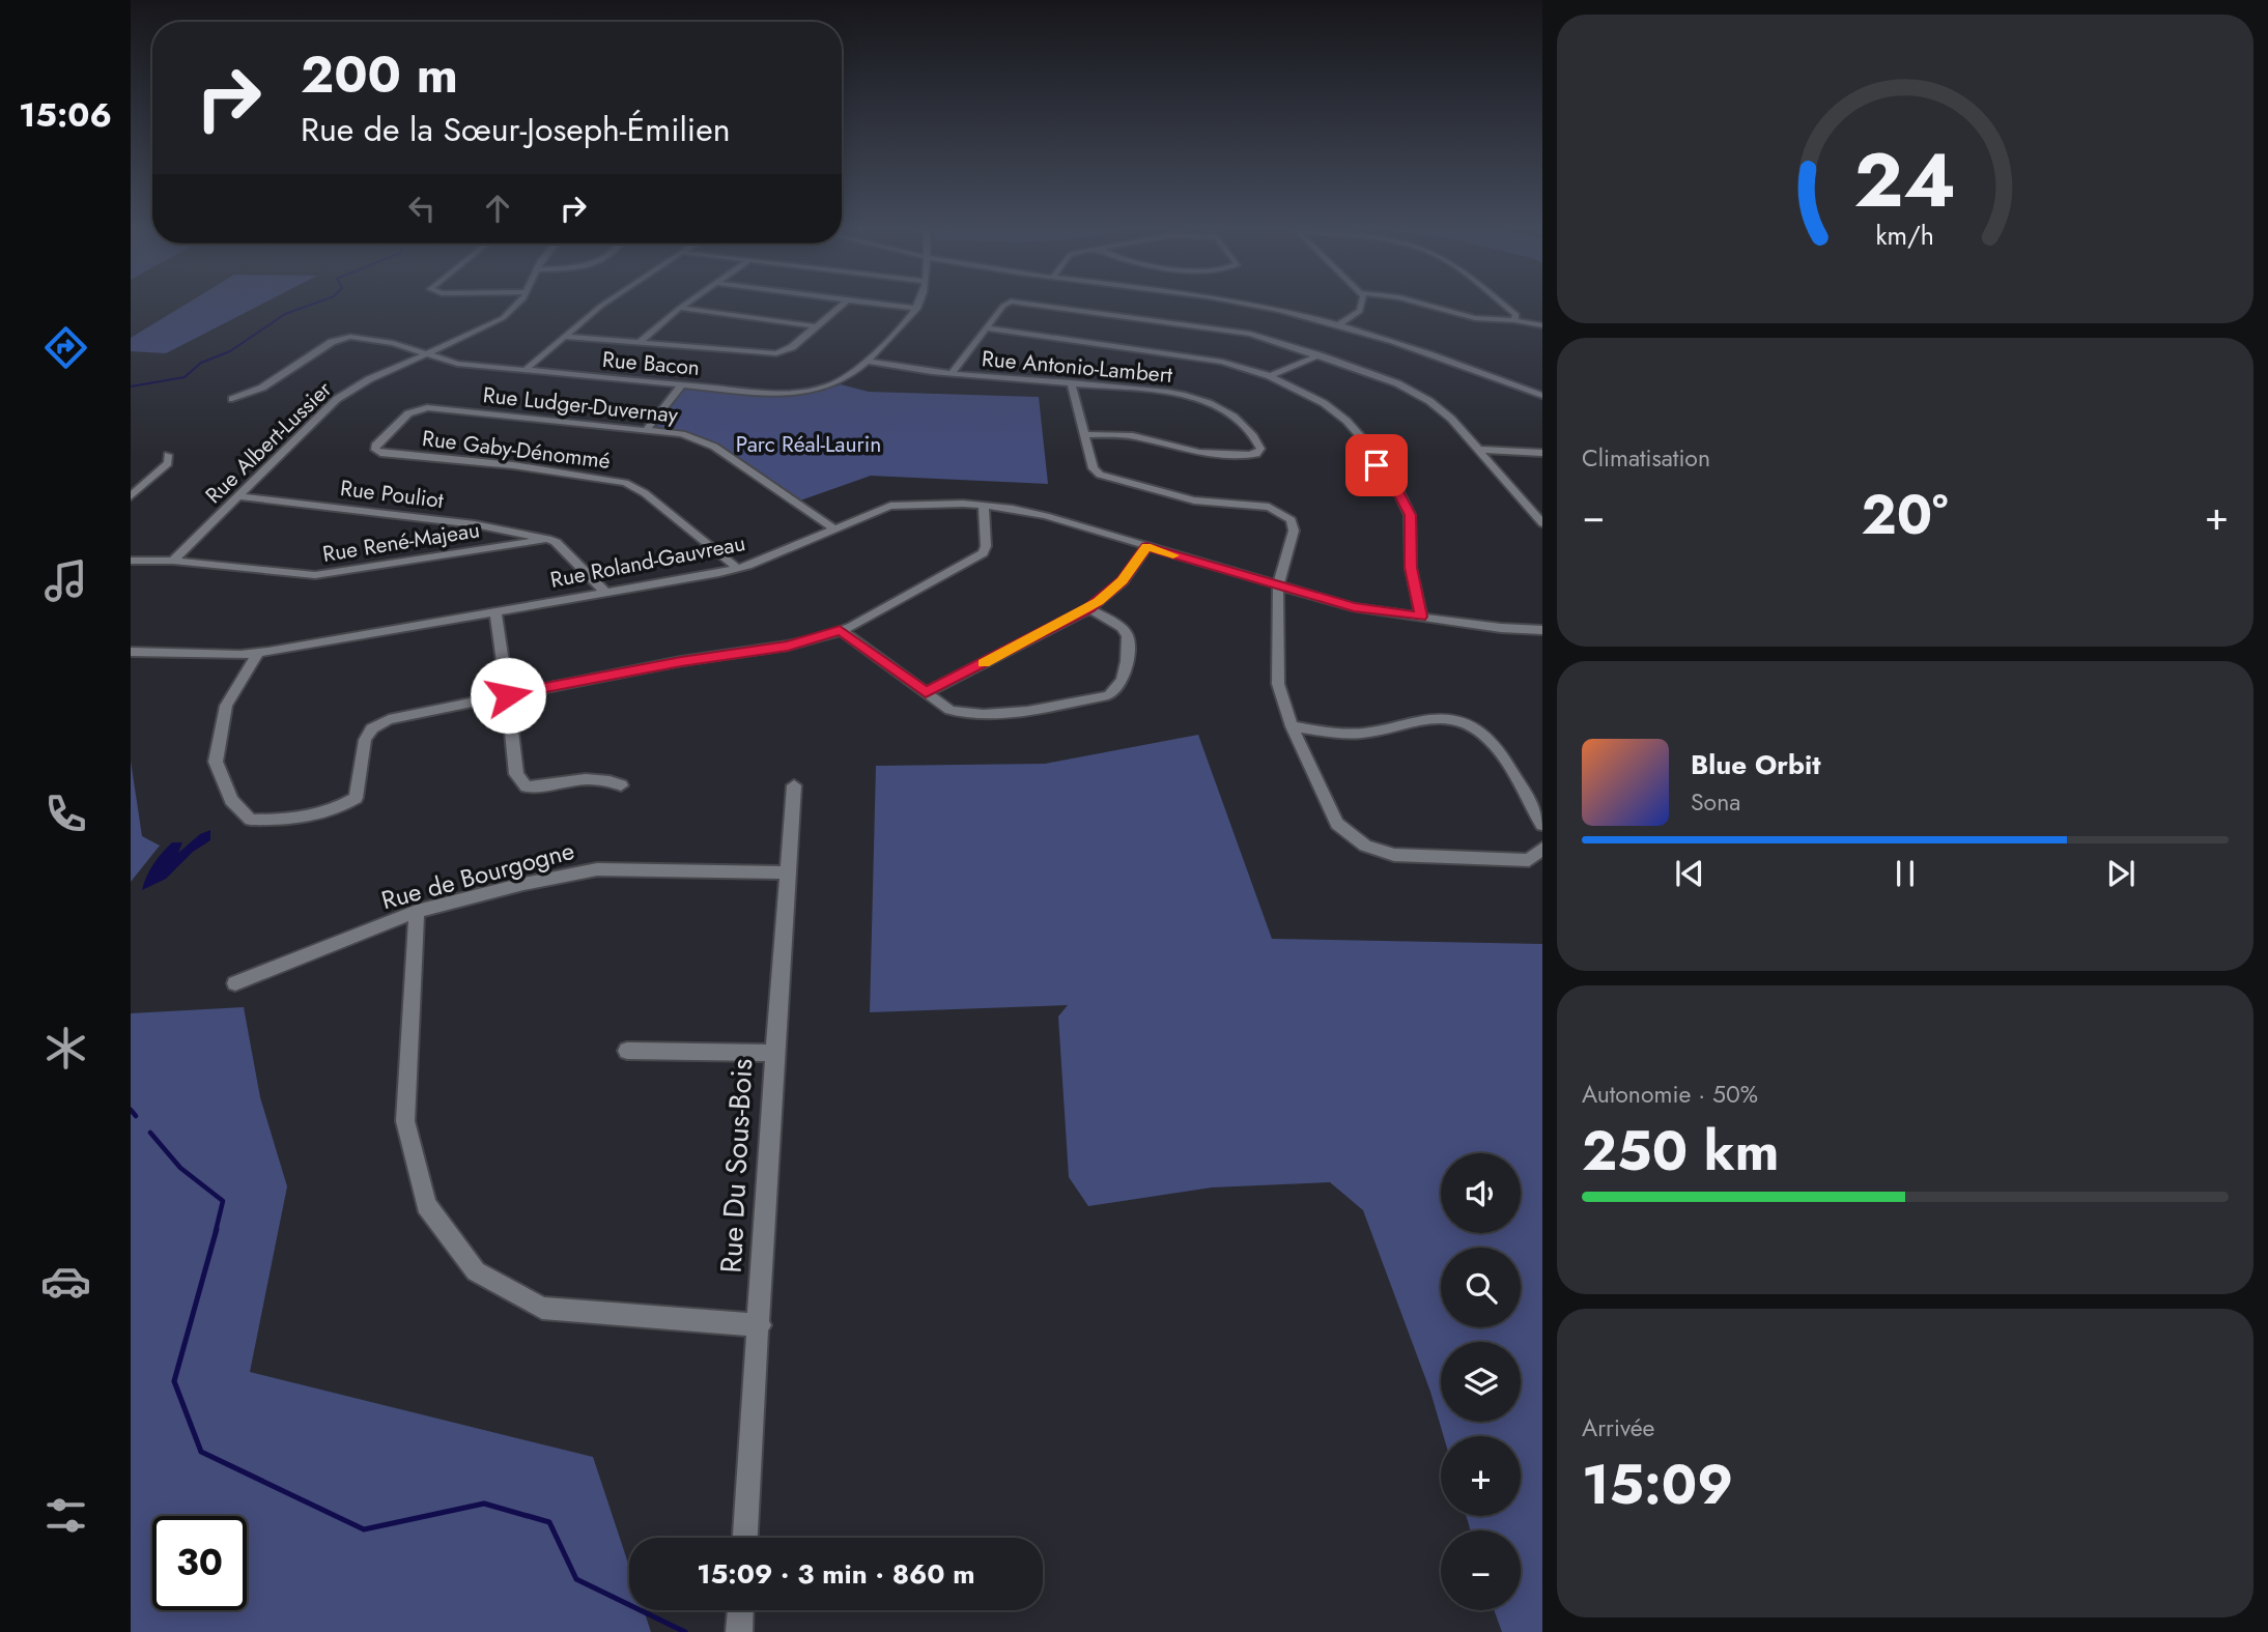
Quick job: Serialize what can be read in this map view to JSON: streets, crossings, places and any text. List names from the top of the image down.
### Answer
{
  "streets": {
    "street": [
      "Rue Bacon",
      "Rue Antonio-Lambert",
      "Rue Ludger-Duvernay",
      "Rue Albert-Lussier",
      "Rue Gaby-Dénommé",
      "Rue Pouliot",
      "Rue René-Majeau",
      "Rue Roland-Gauvreau",
      "Rue de Bourgogne",
      "Rue Du Sous-Bois"
    ]
  },
  "crossings": [
    ["Rue Bacon", "Rue Antonio-Lambert"],
    ["Rue Bacon", "Rue Albert-Lussier"],
    ["Rue Ludger-Duvernay", "Rue Gaby-Dénommé"],
    ["Rue Ludger-Duvernay", "Rue Roland-Gauvreau"],
    ["Rue Albert-Lussier", "Rue Pouliot"],
    ["Rue Albert-Lussier", "Rue René-Majeau"],
    ["Rue Gaby-Dénommé", "Rue Roland-Gauvreau"],
    ["Rue Pouliot", "Rue René-Majeau"],
    ["Rue Pouliot", "Rue Roland-Gauvreau"],
    ["Rue de Bourgogne", "Rue Du Sous-Bois"]
  ],
  "parks": ["Parc Réal-Laurin"],
  "page": {
    "tabs": "15:06",
    "turn": ["200 m", "Rue de la Sœur-Joseph-Émilien"],
    "tile": [
      "Climatisation",
      ["Autonomie · 50%", "250 km"],
      ["Arrivée", "15:09"]
    ],
    "heat": ["−", "20°", "+"],
    "song": ["Blue Orbit", "Sona"],
    "map_buttons": ["+", "−"],
    "limit": "30",
    "trip": "15:09 · 3 min · 860 m",
    "gauge": ["24", "km/h"]
  }
}
